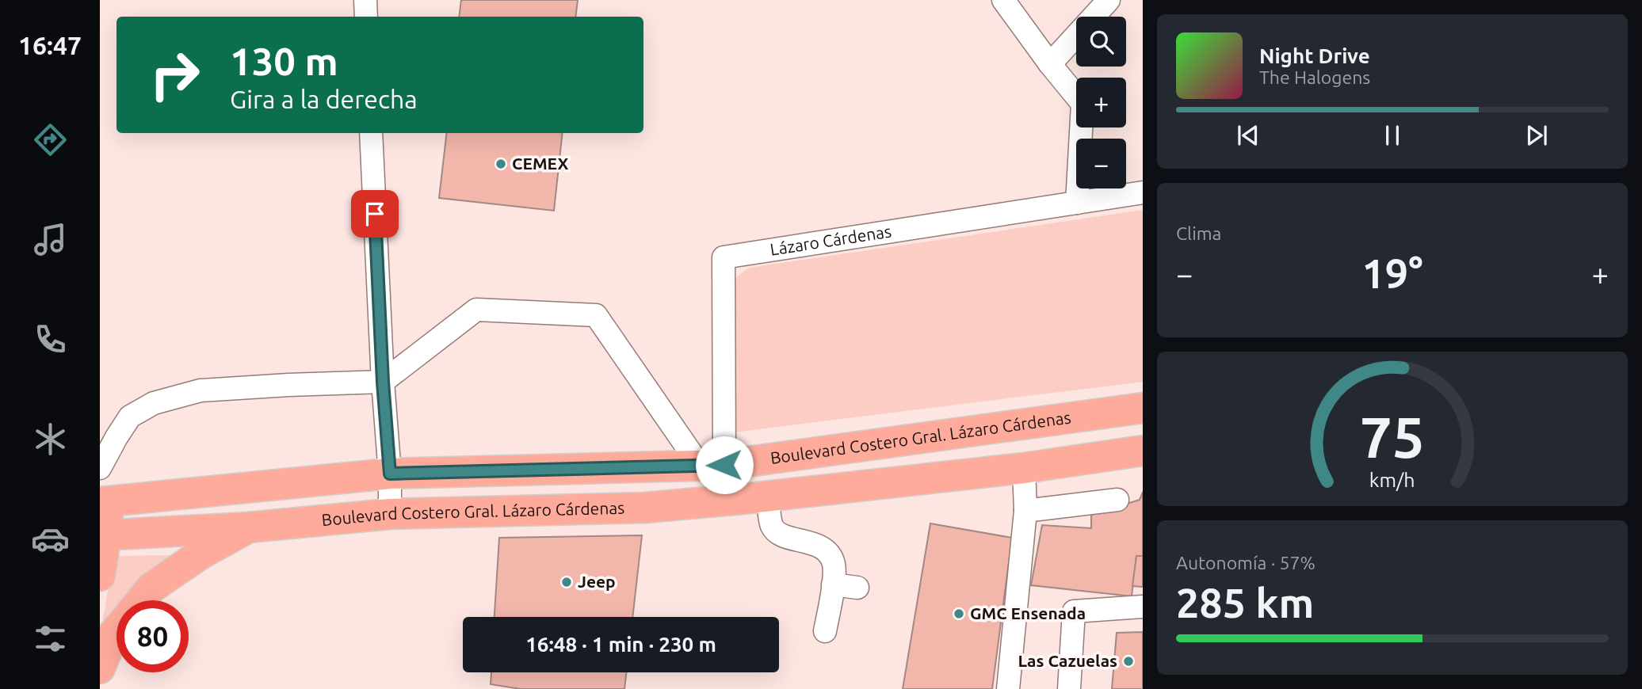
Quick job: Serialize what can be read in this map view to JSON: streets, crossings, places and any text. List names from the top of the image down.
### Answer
{
  "streets": {
    "highway": ["Boulevard Costero Gral. Lázaro Cárdenas"],
    "street": ["Lázaro Cárdenas"]
  },
  "crossings": [
    ["Lázaro Cárdenas", "Boulevard Costero Gral. Lázaro Cárdenas"]
  ],
  "places": [
    "CEMEX",
    "Jeep",
    "GMC Ensenada",
    "Las Cazuelas"
  ],
  "page": {
    "tabs": "16:47",
    "map_buttons": ["+", "−"],
    "turn": ["130 m", "Gira a la derecha"],
    "song": ["Night Drive", "The Halogens"],
    "tile": [
      "Clima",
      ["Autonomía · 57%", "285 km"]
    ],
    "heat": ["−", "19°", "+"],
    "limit": "80",
    "trip": "16:48 · 1 min · 230 m",
    "gauge": ["75", "km/h"]
  }
}
